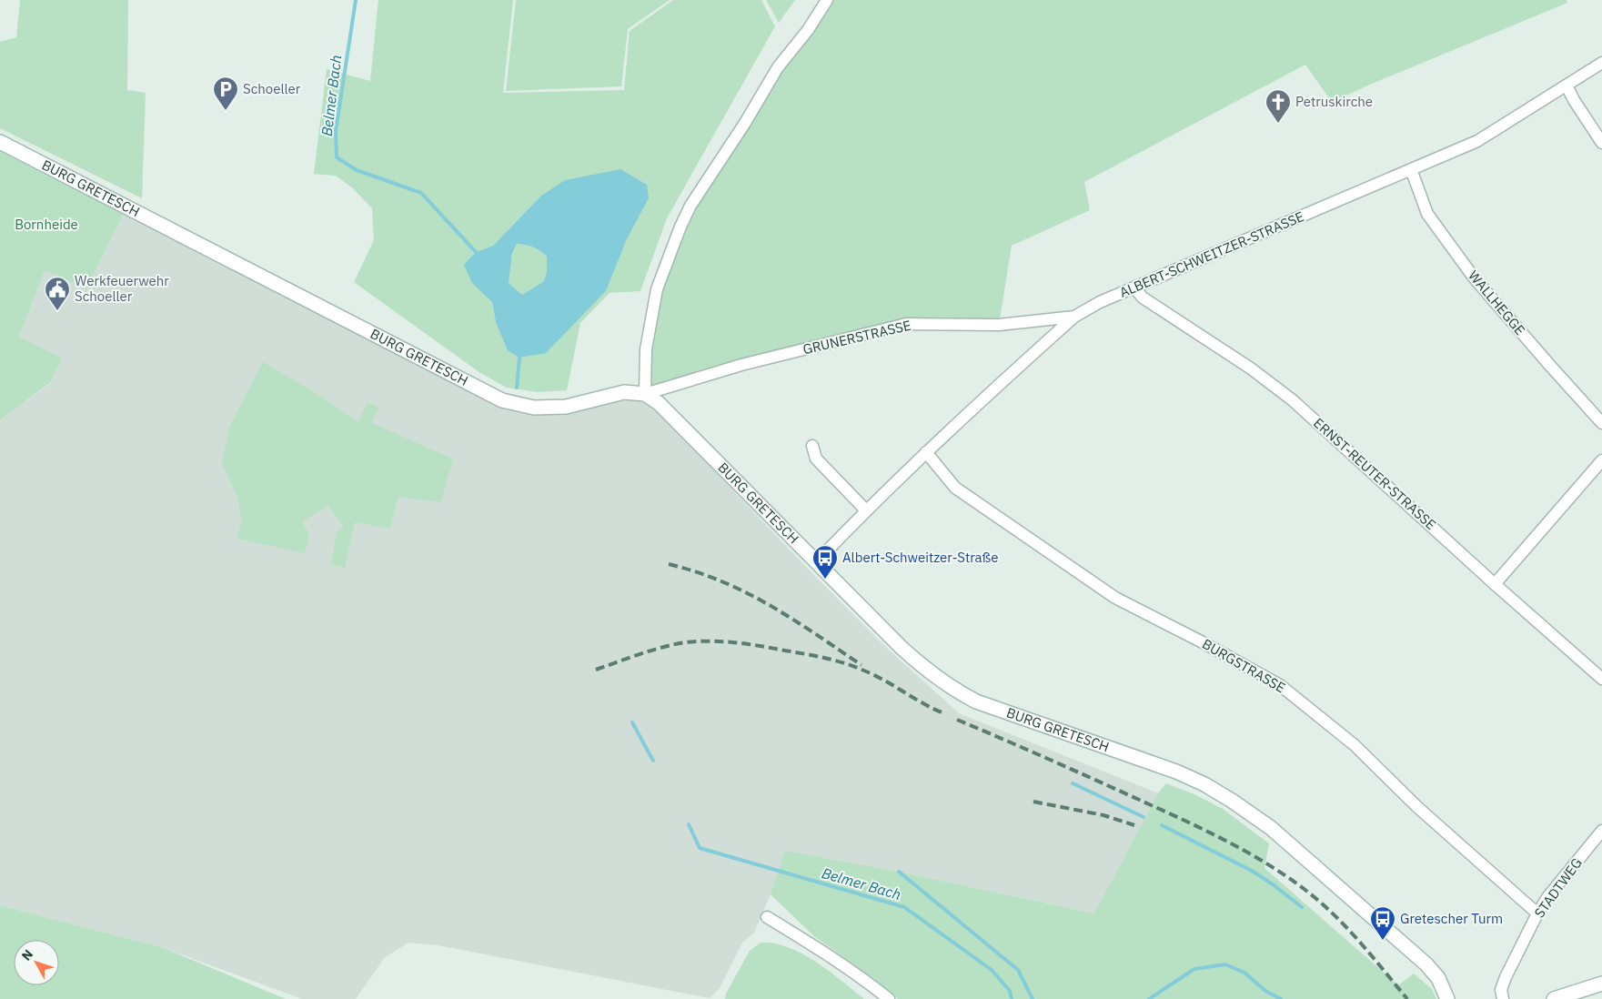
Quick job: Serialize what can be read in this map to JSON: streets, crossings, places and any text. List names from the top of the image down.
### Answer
{
  "streets": {
    "street": [
      "BURG GRETESCH",
      "ALBERT-SCHWEITZER-STRASSE",
      "WALLHEGGE",
      "GRUNERSTRASSE",
      "ERNST-REUTER-STRASSE",
      "BURGSTRASSE",
      "STADTWEG"
    ]
  },
  "crossings": [
    ["BURG GRETESCH", "ALBERT-SCHWEITZER-STRASSE"],
    ["BURG GRETESCH", "GRUNERSTRASSE"],
    ["ALBERT-SCHWEITZER-STRASSE", "WALLHEGGE"],
    ["ALBERT-SCHWEITZER-STRASSE", "GRUNERSTRASSE"],
    ["ALBERT-SCHWEITZER-STRASSE", "ERNST-REUTER-STRASSE"],
    ["ALBERT-SCHWEITZER-STRASSE", "BURGSTRASSE"],
    ["BURGSTRASSE", "STADTWEG"]
  ],
  "water": ["Belmer Bach"],
  "parks": ["Bornheide"],
  "places": {
    "parking": ["Schoeller"],
    "church": ["Petruskirche"],
    "public building": ["Werkfeuerwehr Schoeller"],
    "bus stop": ["Albert-Schweitzer-Straße", "Gretescher Turm"]
  },
  "north": "top left"
}
